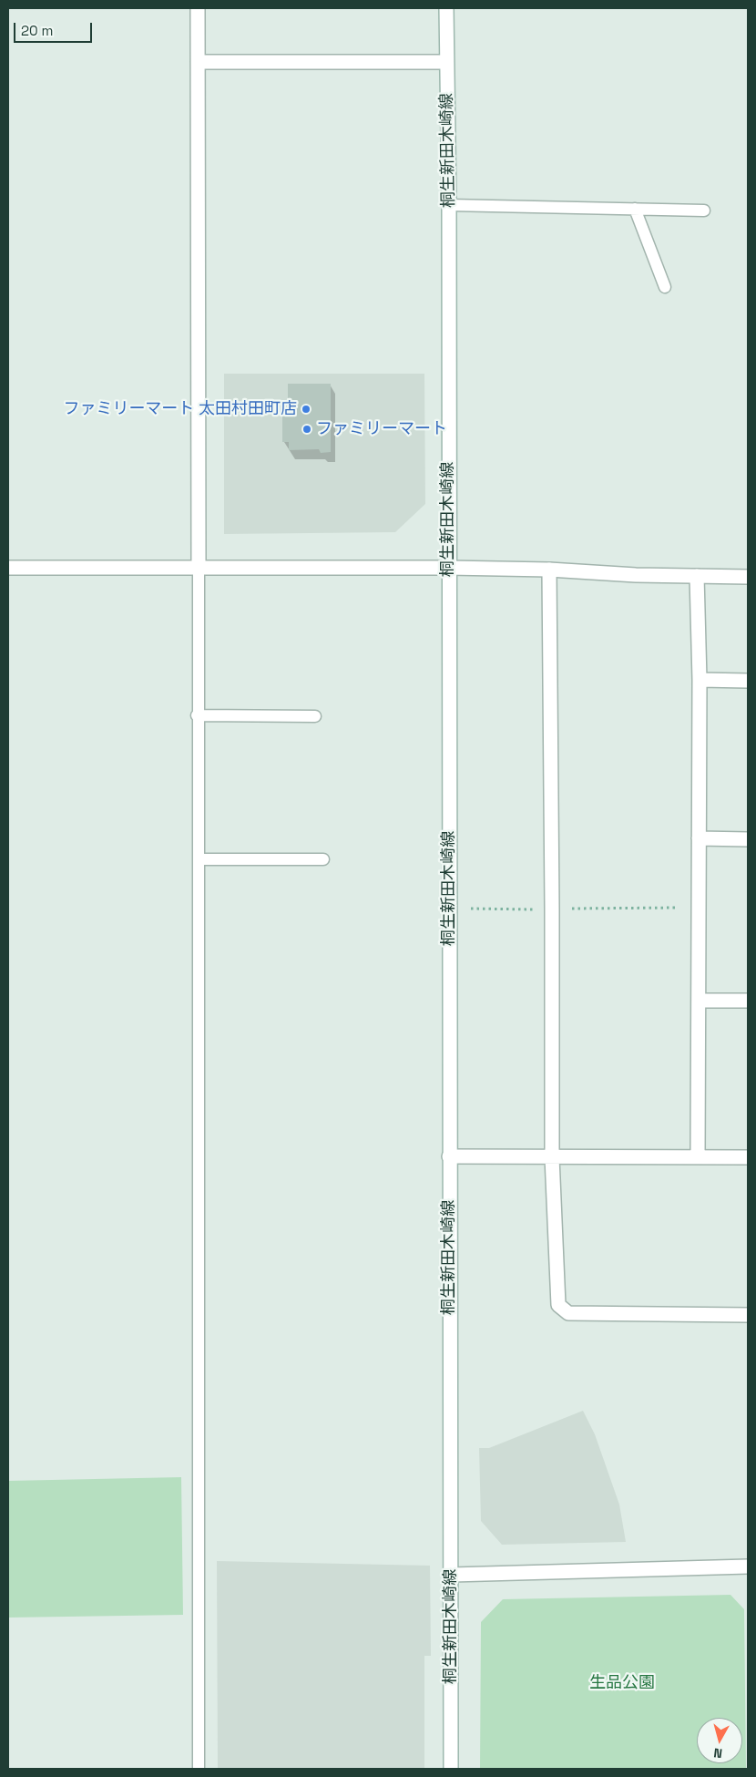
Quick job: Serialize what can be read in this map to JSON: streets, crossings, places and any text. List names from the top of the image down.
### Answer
{
  "streets": {
    "street": ["桐生新田木崎線"]
  },
  "parks": ["生品公園"],
  "places": ["ファミリーマート 太田村田町店", "ファミリーマート"],
  "scale_bar": "20 m",
  "north": "bottom"
}
